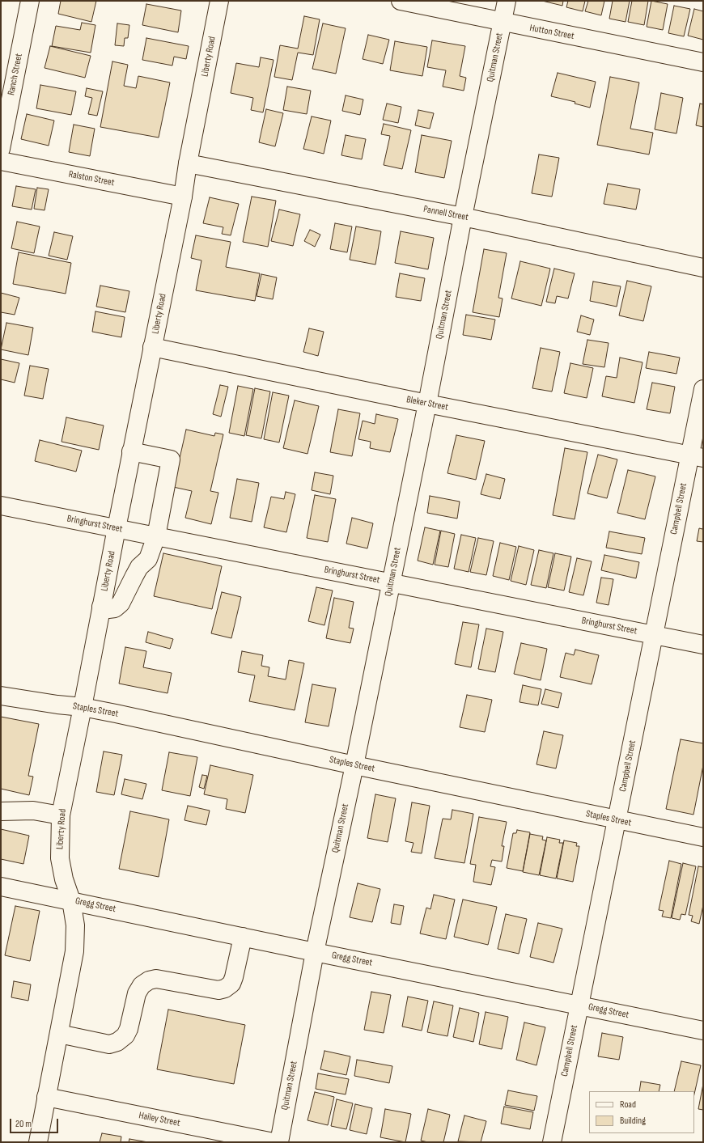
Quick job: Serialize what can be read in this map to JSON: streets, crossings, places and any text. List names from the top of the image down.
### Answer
{
  "streets": {
    "street": [
      "Hutton Street",
      "Liberty Road",
      "Quitman Street",
      "Ranch Street",
      "Ralston Street",
      "Pannell Street",
      "Bleker Street",
      "Campbell Street",
      "Bringhurst Street",
      "Staples Street",
      "Gregg Street",
      "Hailey Street"
    ]
  },
  "crossings": [
    ["Hutton Street", "Quitman Street"],
    ["Liberty Road", "Ralston Street"],
    ["Liberty Road", "Pannell Street"],
    ["Liberty Road", "Bleker Street"],
    ["Liberty Road", "Bringhurst Street"],
    ["Liberty Road", "Staples Street"],
    ["Liberty Road", "Gregg Street"],
    ["Liberty Road", "Hailey Street"],
    ["Quitman Street", "Pannell Street"],
    ["Quitman Street", "Bleker Street"],
    ["Quitman Street", "Bringhurst Street"],
    ["Quitman Street", "Staples Street"],
    ["Quitman Street", "Gregg Street"],
    ["Bleker Street", "Campbell Street"],
    ["Campbell Street", "Bringhurst Street"],
    ["Campbell Street", "Staples Street"],
    ["Campbell Street", "Gregg Street"]
  ],
  "legend": ["Road", "Building"],
  "scale_bar": "20 m"
}
